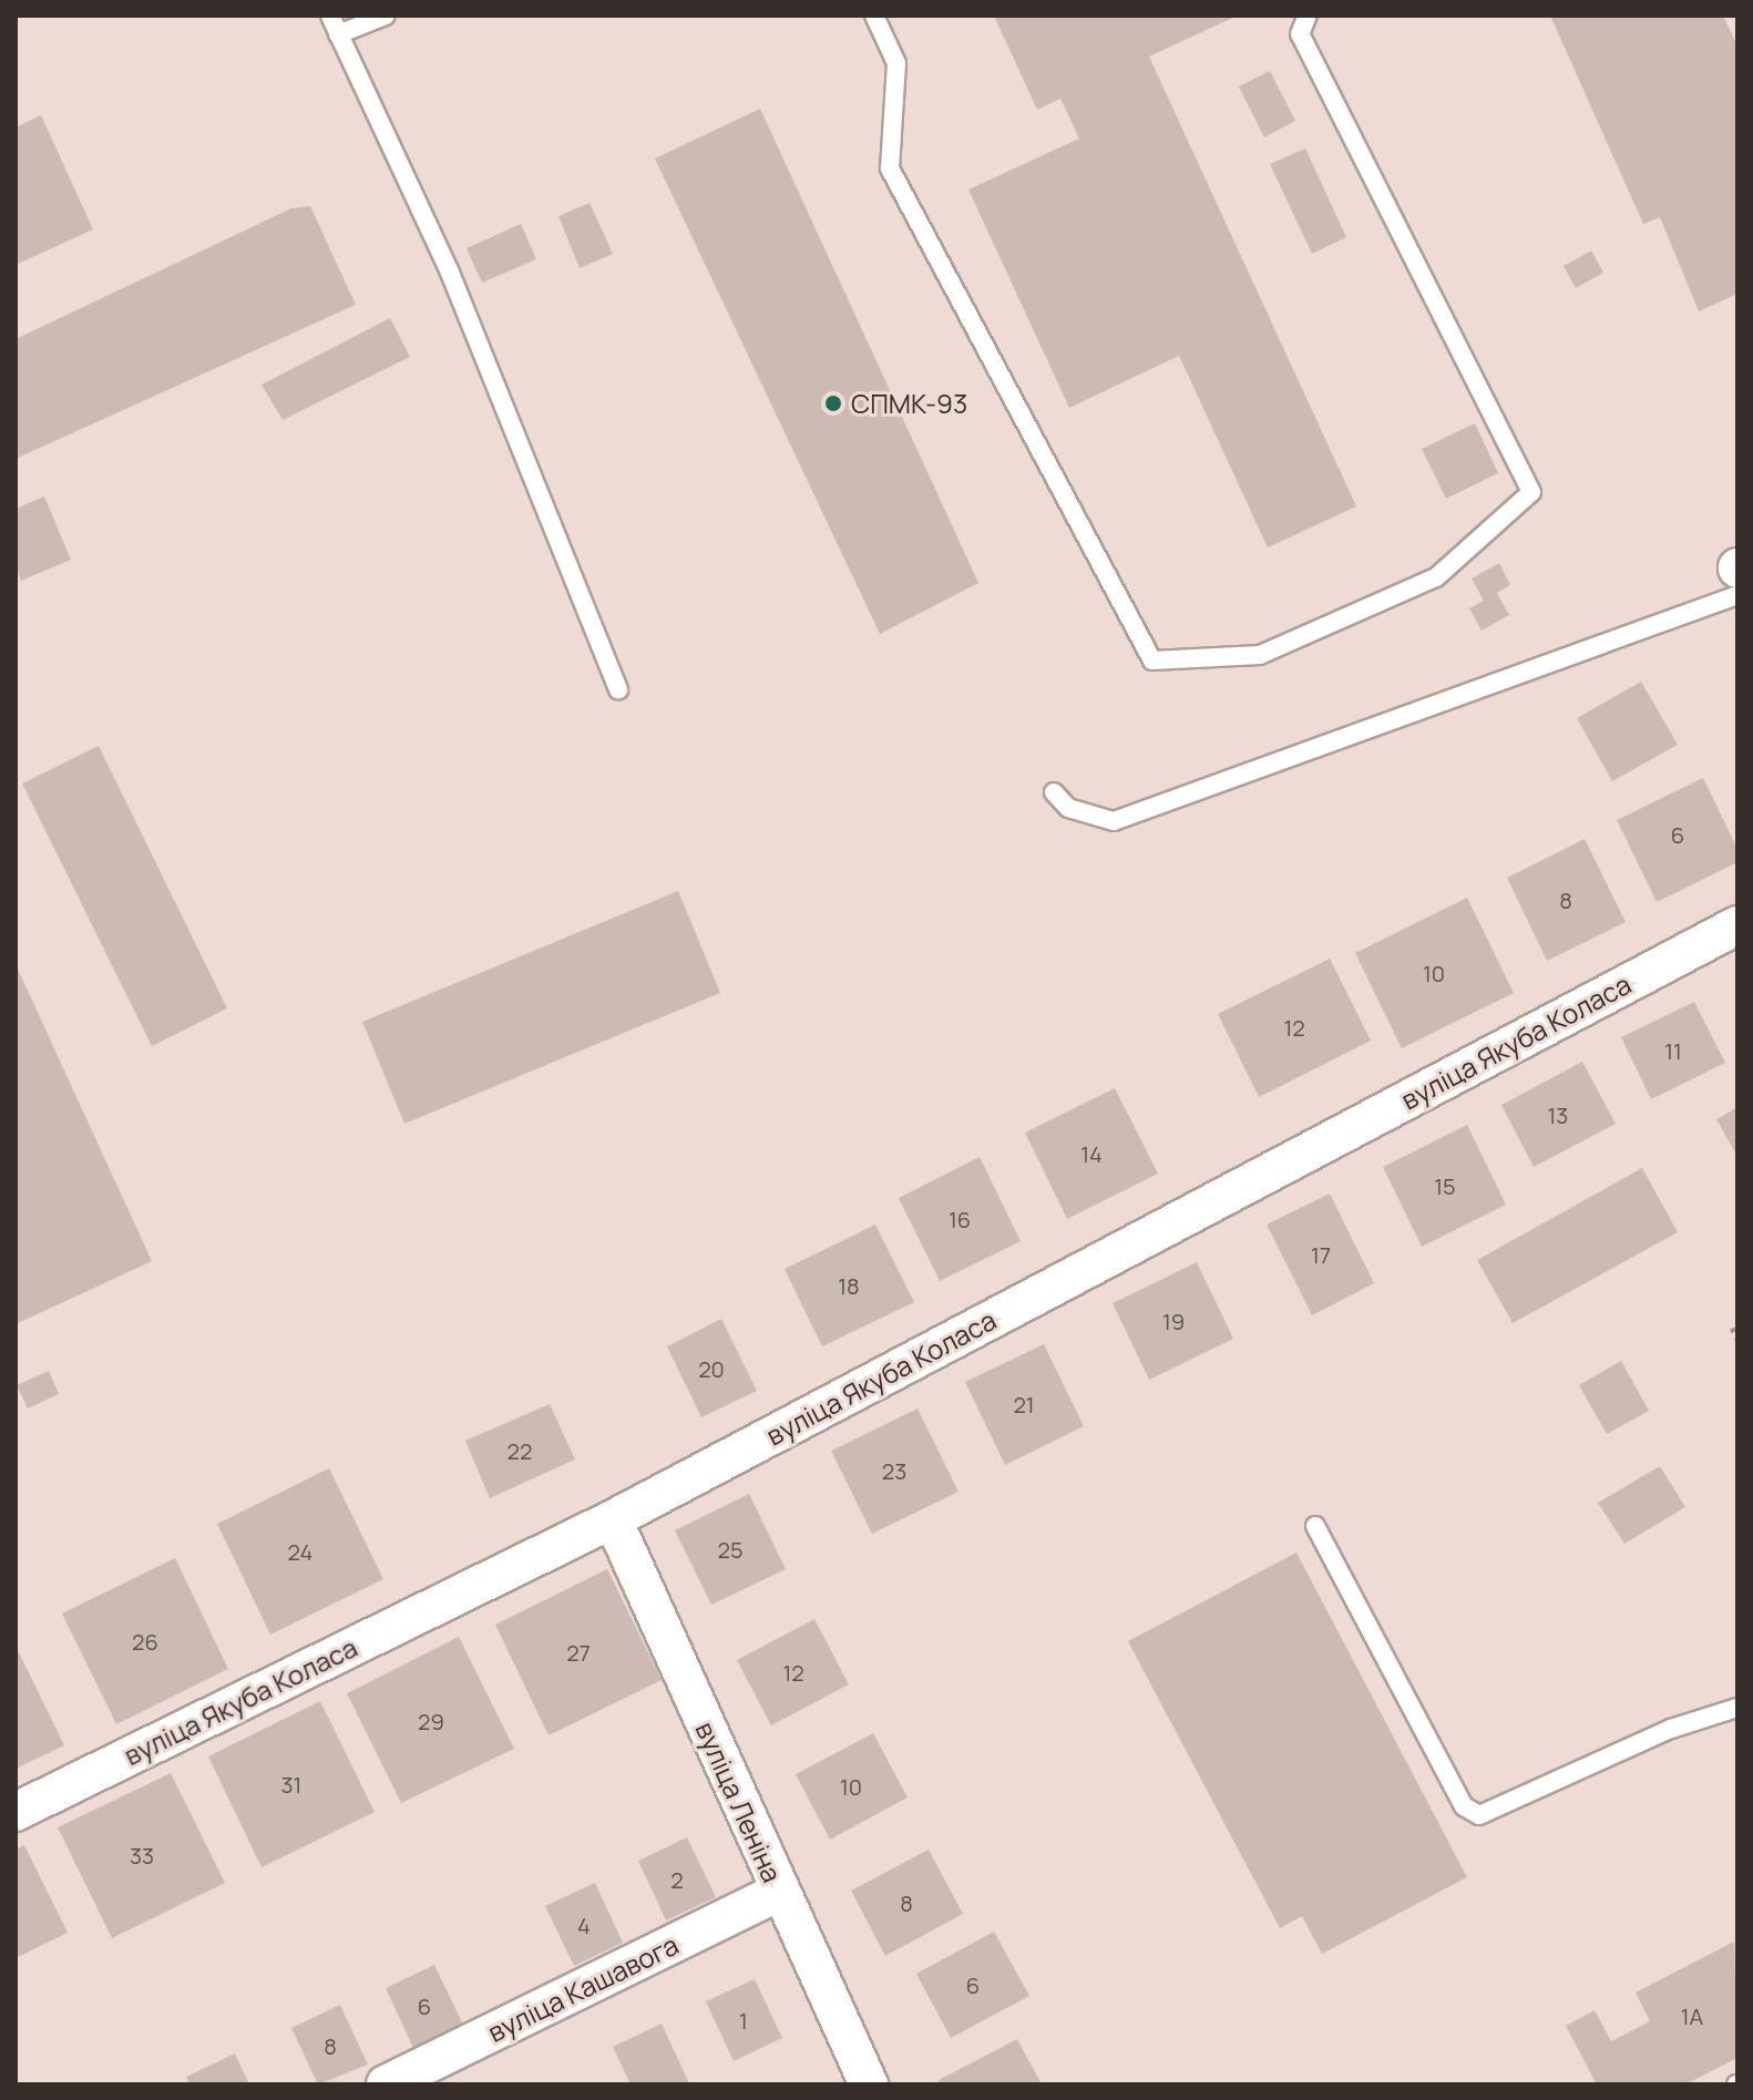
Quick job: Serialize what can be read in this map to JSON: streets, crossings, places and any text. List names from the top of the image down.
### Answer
{
  "streets": {
    "street": ["вуліца Якуба Коласа", "вуліца Леніна", "вуліца Кашавога"]
  },
  "crossings": [
    ["вуліца Якуба Коласа", "вуліца Леніна"],
    ["вуліца Леніна", "вуліца Кашавога"]
  ],
  "places": ["СПМК-93"],
  "house_numbers": [
    "6",
    "8",
    "10",
    "12",
    "11",
    "13",
    "14",
    "15",
    "16",
    "17",
    "18",
    "19",
    "20",
    "21",
    "22",
    "23",
    "25",
    "24",
    "26",
    "27",
    "12",
    "29",
    "31",
    "10",
    "33",
    "2",
    "8",
    "4",
    "6",
    "6",
    "1А",
    "1",
    "8"
  ]
}
